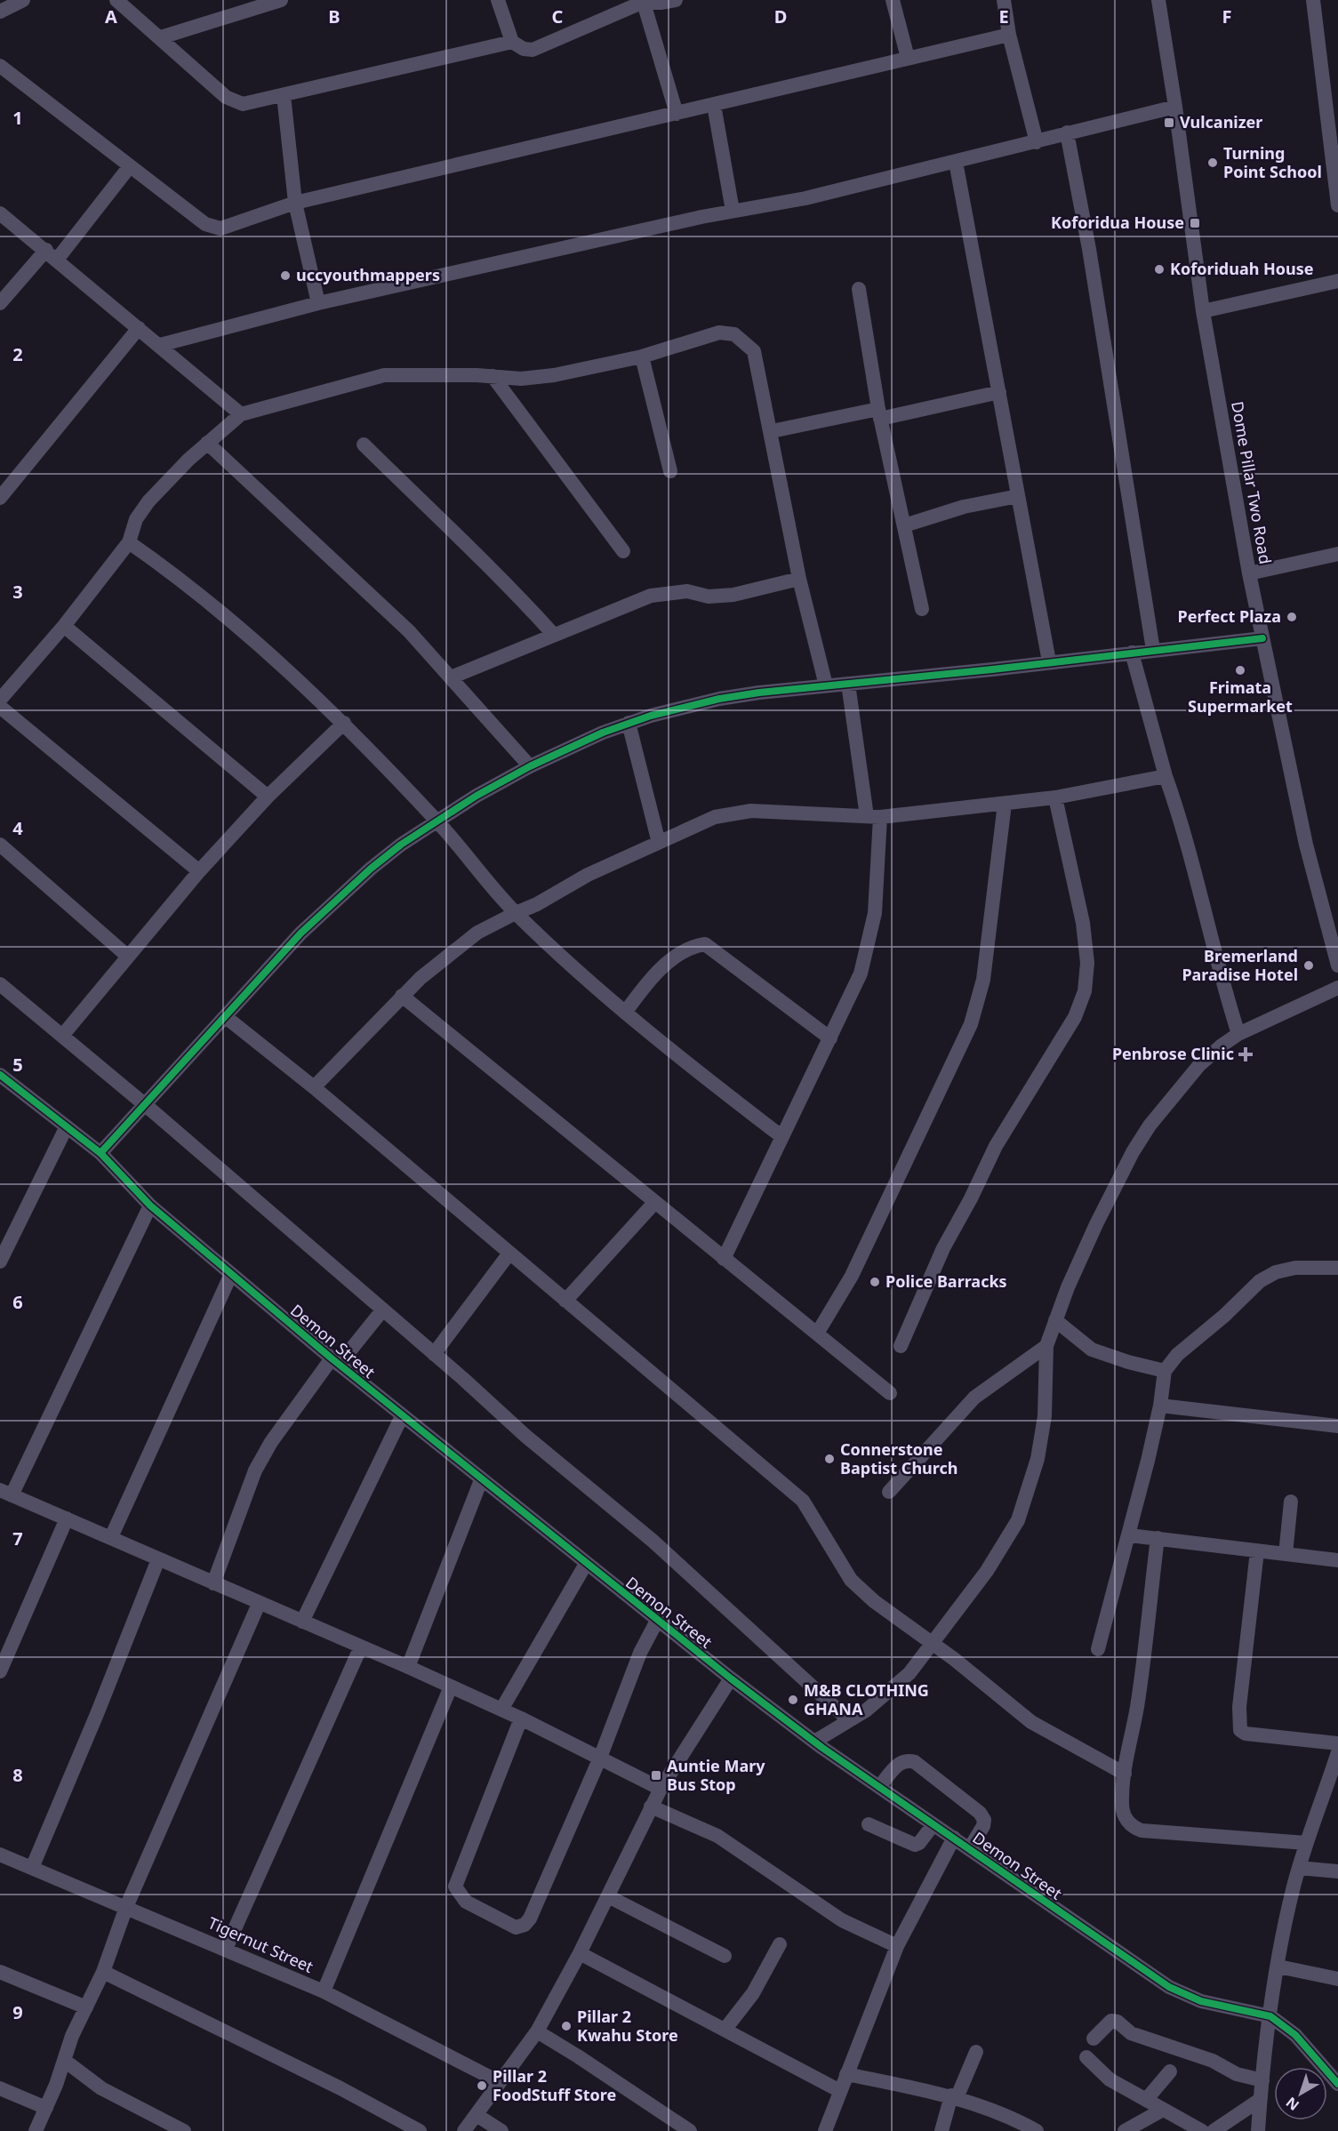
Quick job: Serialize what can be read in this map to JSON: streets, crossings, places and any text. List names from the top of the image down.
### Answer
{
  "streets": {
    "street": ["Dome Pillar Two Road", "Demon Street", "Tigernut Street"]
  },
  "places": {
    "transit": ["Vulcanizer", "Koforidua House", "Auntie Mary Bus Stop"],
    "other": [
      "Turning Point School",
      "Koforiduah House",
      "uccyouthmappers",
      "Perfect Plaza",
      "Frimata Supermarket",
      "Bremerland Paradise Hotel",
      "Police Barracks",
      "Connerstone Baptist Church",
      "M&B CLOTHING GHANA",
      "Pillar 2 Kwahu Store",
      "Pillar 2 FoodStuff Store"
    ],
    "health": ["Penbrose Clinic"]
  },
  "north": "bottom left",
  "grid": {
    "columns": [
      "A",
      "B",
      "C",
      "D",
      "E",
      "F"
    ],
    "rows": [
      "1",
      "2",
      "3",
      "4",
      "5",
      "6",
      "7",
      "8",
      "9"
    ]
  }
}
